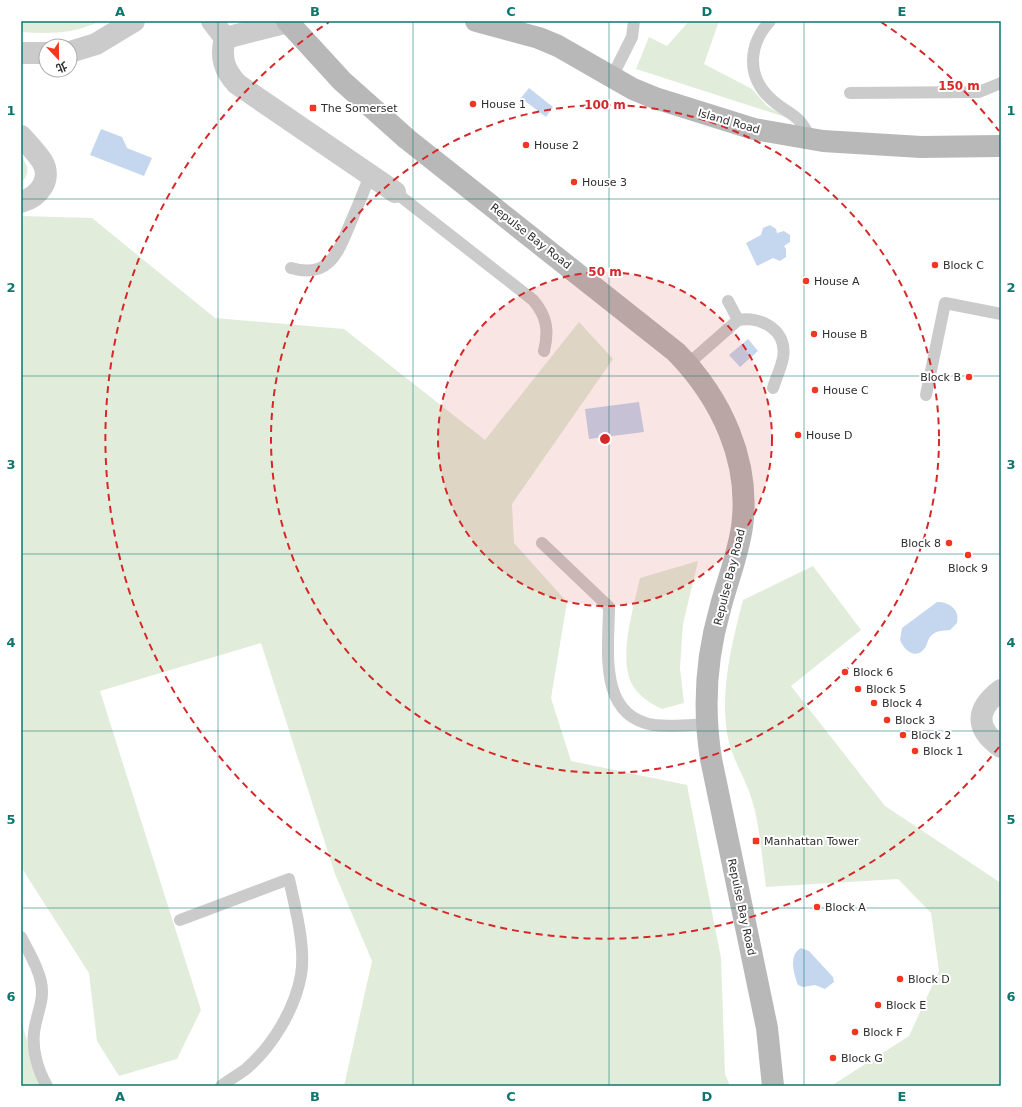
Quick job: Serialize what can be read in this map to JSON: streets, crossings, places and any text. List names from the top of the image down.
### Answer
{
  "streets": {
    "main road": ["Island Road", "Repulse Bay Road"]
  },
  "places": {
    "other": [
      "House 1",
      "House 2",
      "House 3",
      "Block C",
      "House A",
      "House B",
      "Block B",
      "House C",
      "House D",
      "Block 8",
      "Block 9",
      "Block 6",
      "Block 5",
      "Block 4",
      "Block 3",
      "Block 2",
      "Block 1",
      "Block A",
      "Block D",
      "Block E",
      "Block F",
      "Block G"
    ],
    "transit": ["The Somerset", "Manhattan Tower"]
  },
  "north": "bottom",
  "grid": {
    "columns": [
      "A",
      "B",
      "C",
      "D",
      "E"
    ],
    "rows": [
      "1",
      "2",
      "3",
      "4",
      "5",
      "6"
    ]
  },
  "rings": ["150 m", "100 m", "50 m"]
}
